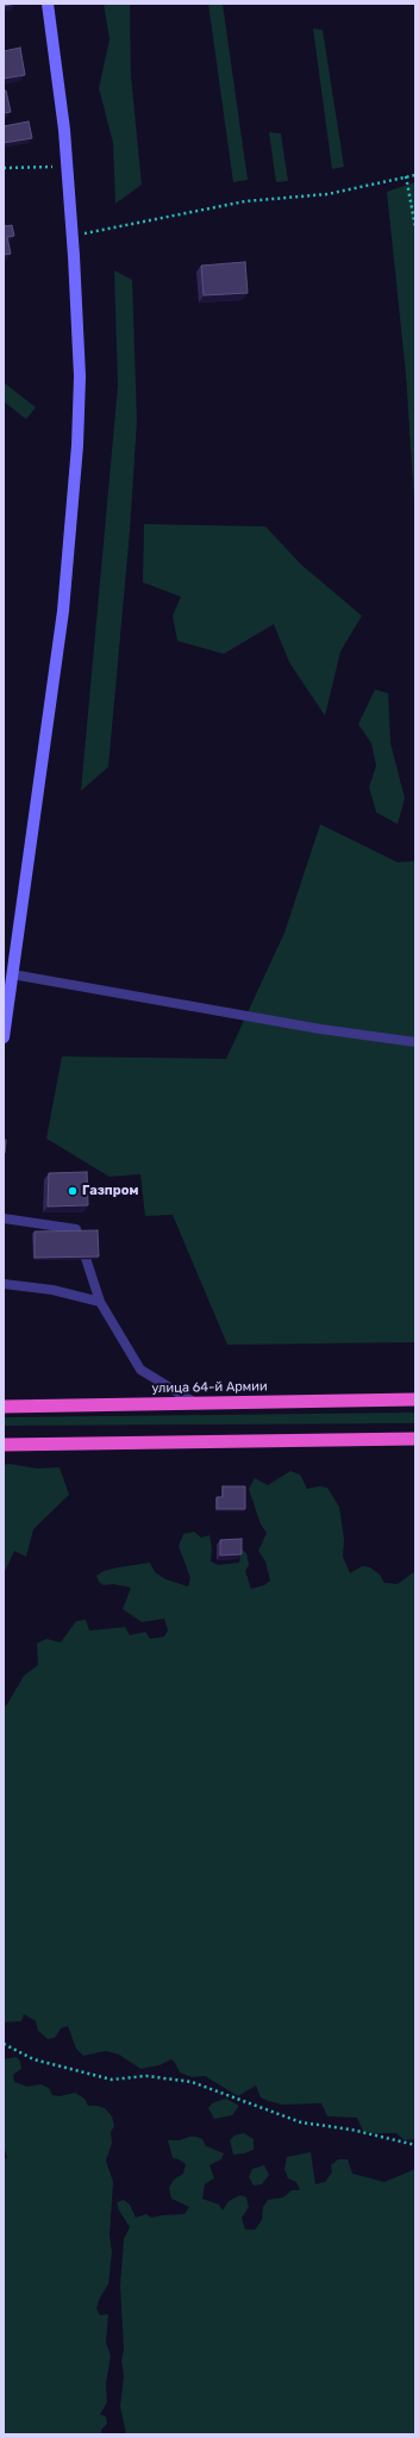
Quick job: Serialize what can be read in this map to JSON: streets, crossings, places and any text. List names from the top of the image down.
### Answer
{
  "streets": {
    "highway": ["улица 64-й Армии"]
  },
  "places": ["Газпром"]
}
